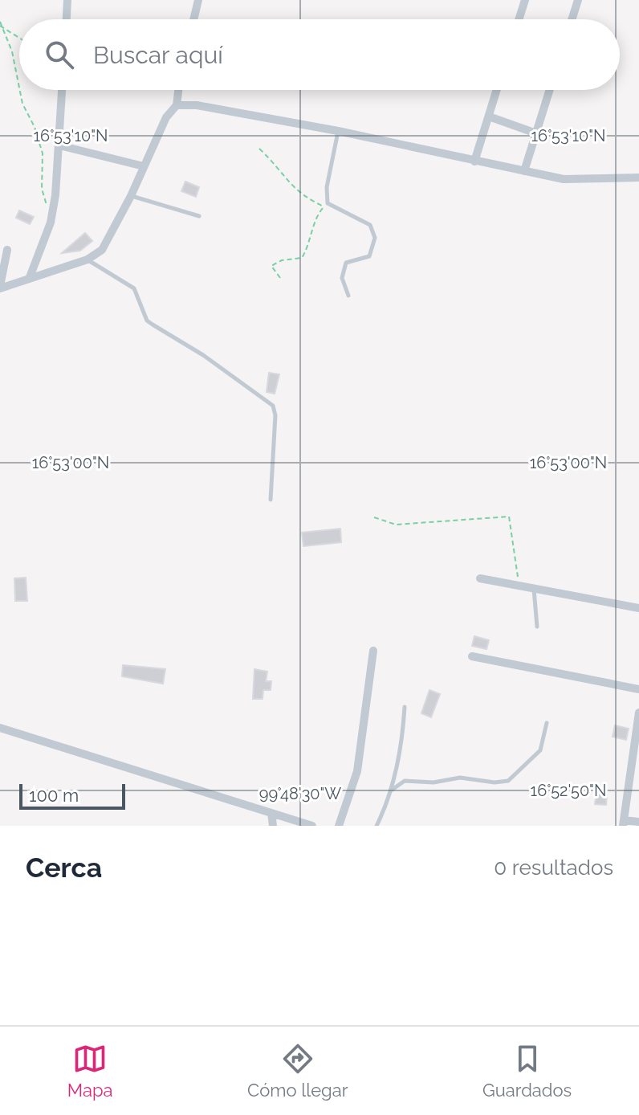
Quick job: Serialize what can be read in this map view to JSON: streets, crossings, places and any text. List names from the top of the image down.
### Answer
{
  "scale_bar": "100 m",
  "page": {
    "search": "Buscar aquí",
    "scale": "100 m",
    "heading": ["Cerca", "0 resultados"],
    "nav": ["Mapa", "Cómo llegar", "Guardados"]
  },
  "coordinates": [
    "16°53'10\"N",
    "16°53'00\"N",
    "16°52'50\"N",
    "99°48'30\"W"
  ]
}
